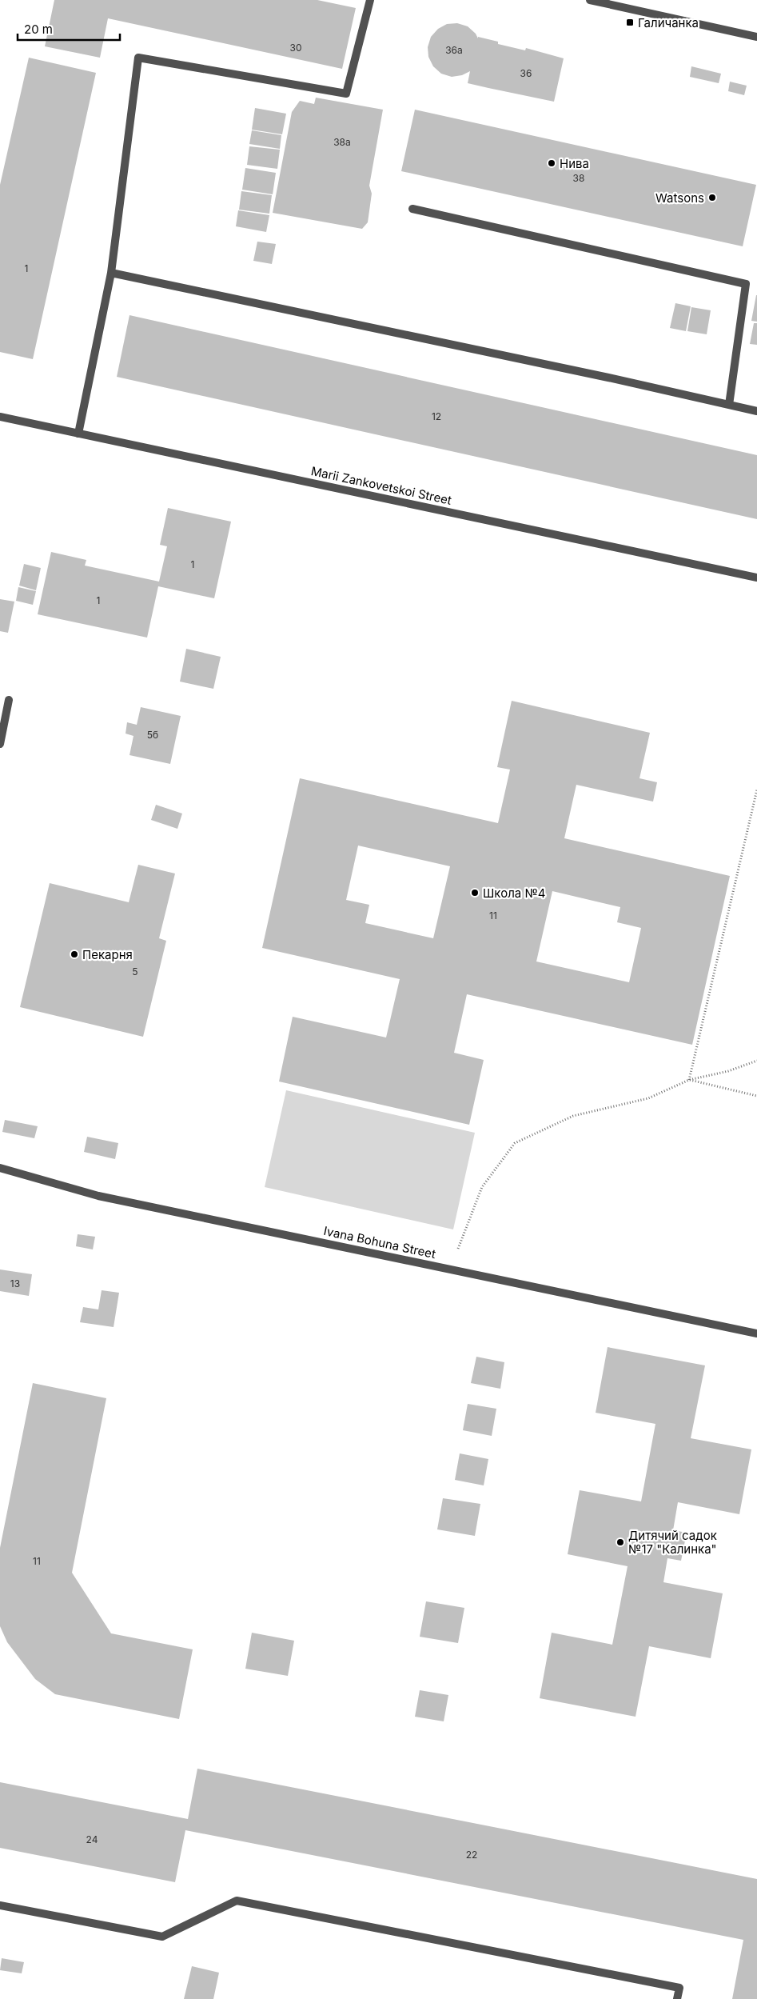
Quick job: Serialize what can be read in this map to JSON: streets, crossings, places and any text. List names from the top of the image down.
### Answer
{
  "streets": {
    "street": ["Marii Zankovetskoi Street", "Ivana Bohuna Street"]
  },
  "places": {
    "transit": ["Галичанка"],
    "other": [
      "Нива",
      "Watsons",
      "Школа №4",
      "Пекарня",
      "Дитячий садок №17 \"Калинка\""
    ]
  },
  "house_numbers": [
    "30",
    "36а",
    "36",
    "38а",
    "38",
    "1",
    "12",
    "1",
    "1",
    "5б",
    "11",
    "5",
    "13",
    "11",
    "24",
    "22"
  ],
  "scale_bar": "20 m"
}
